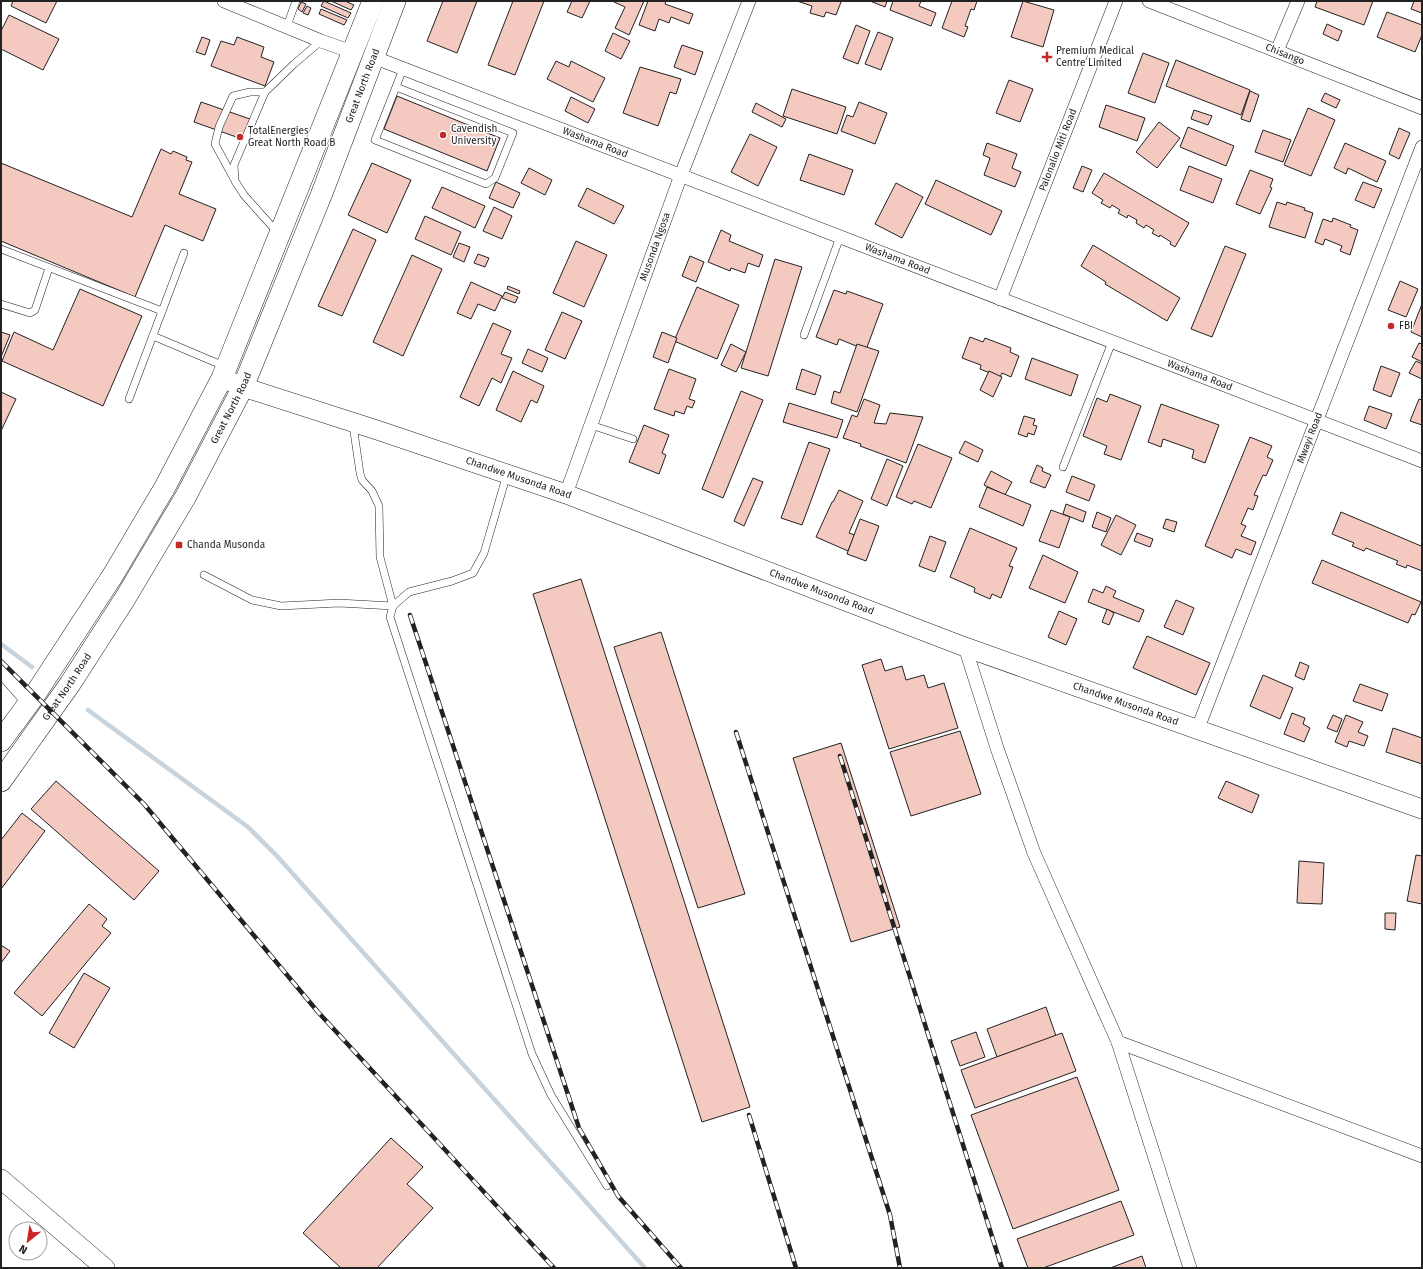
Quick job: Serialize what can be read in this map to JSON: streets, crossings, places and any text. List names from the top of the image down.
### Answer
{
  "streets": {
    "main road": ["Great North Road"],
    "street": [
      "Chisango",
      "Washama Road",
      "Palonalio Miti Road",
      "Musonda Ngosa",
      "Mwayi Road",
      "Chandwe Musonda Road"
    ]
  },
  "crossings": [
    ["Great North Road", "Washama Road"],
    ["Great North Road", "Chandwe Musonda Road"],
    ["Washama Road", "Palonalio Miti Road"],
    ["Washama Road", "Musonda Ngosa"],
    ["Washama Road", "Mwayi Road"],
    ["Musonda Ngosa", "Chandwe Musonda Road"],
    ["Mwayi Road", "Chandwe Musonda Road"]
  ],
  "places": {
    "health": ["Premium Medical Centre Limited"],
    "other": ["Cavendish University", "TotalEnergies Great North Road B", "FBI"],
    "transit": ["Chanda Musonda"]
  },
  "north": "bottom left"
}
